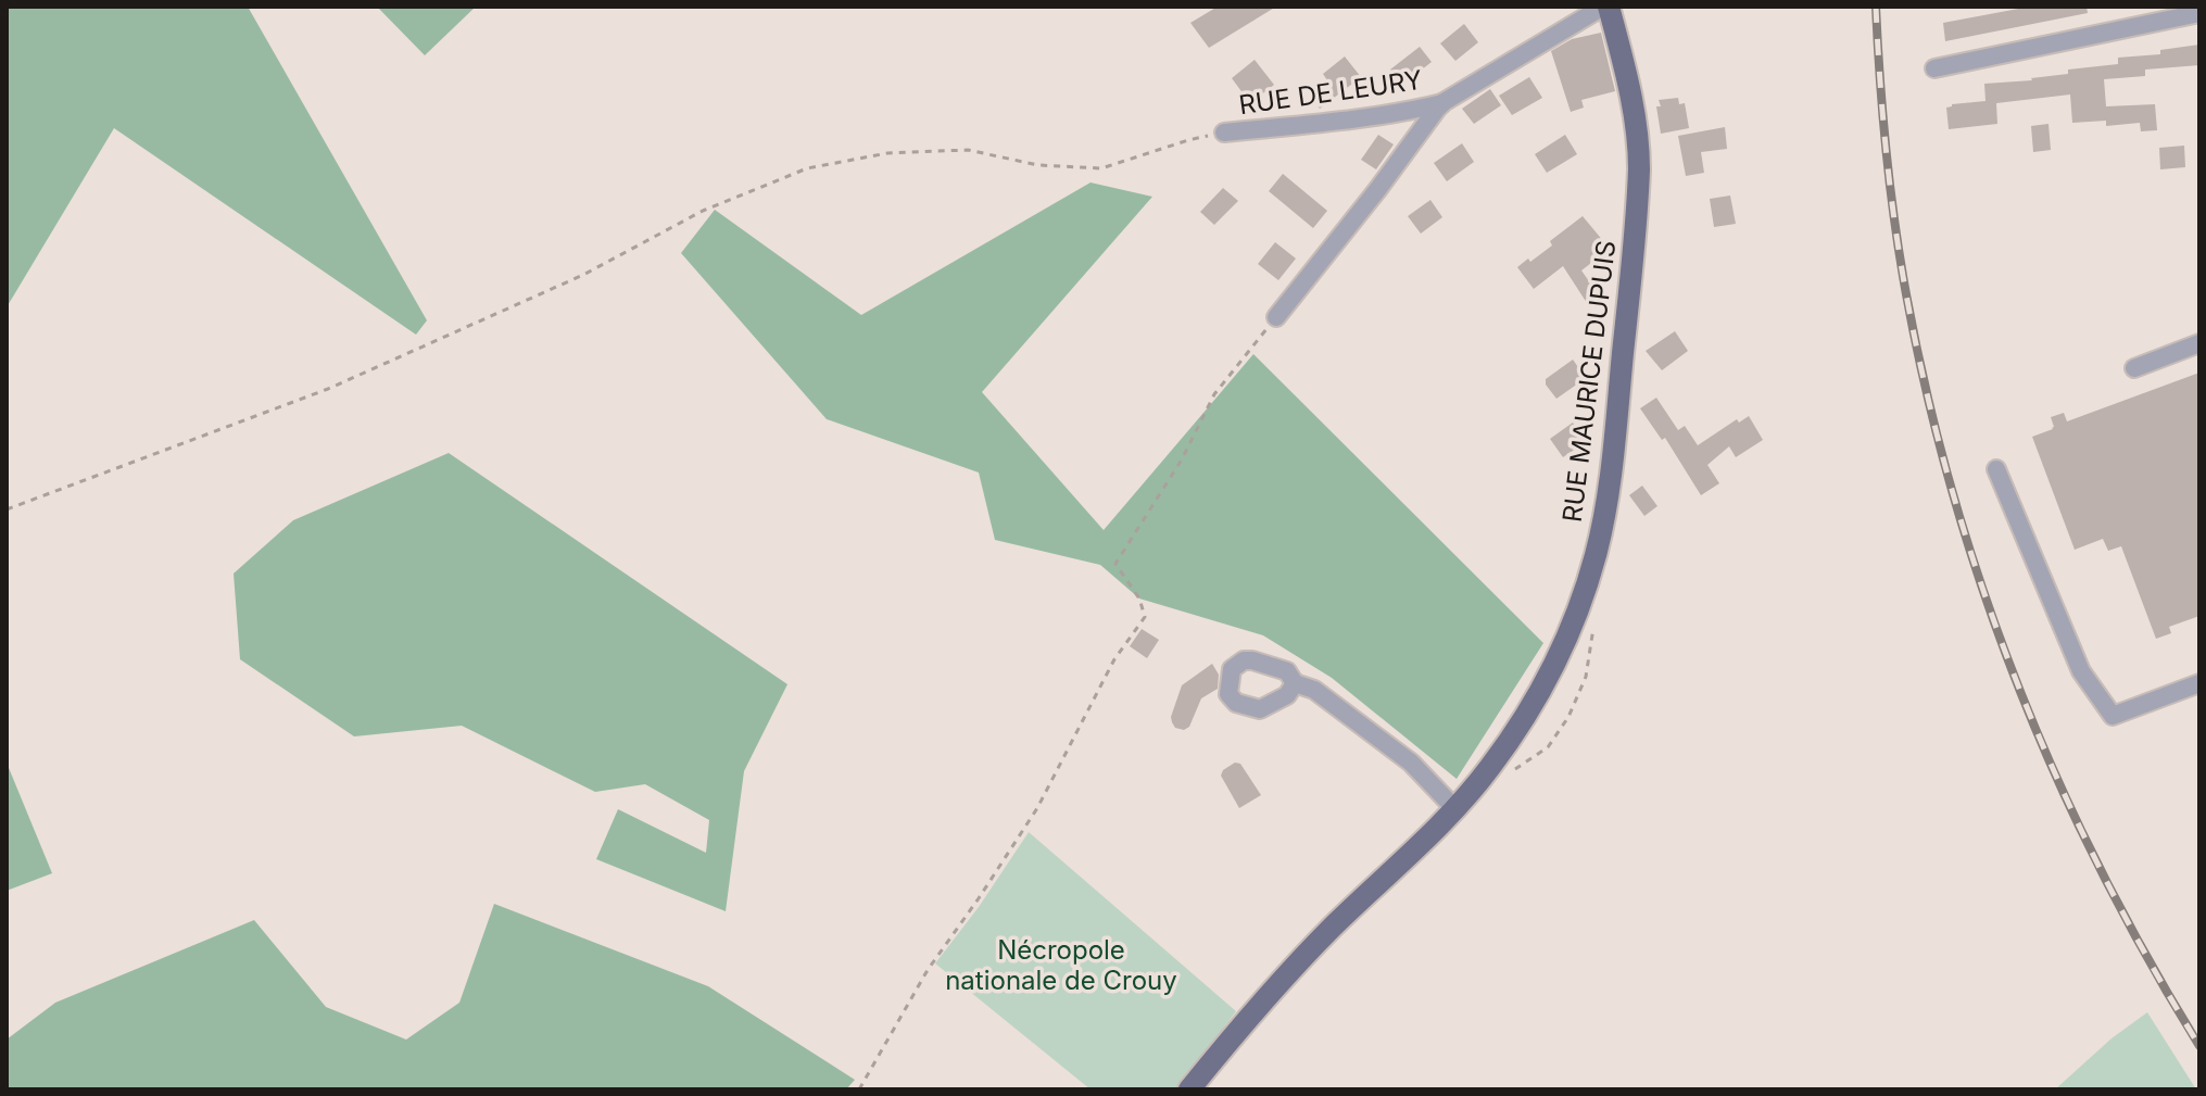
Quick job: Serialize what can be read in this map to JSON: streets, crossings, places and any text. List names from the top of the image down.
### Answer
{
  "streets": {
    "main road": ["RUE MAURICE DUPUIS"],
    "street": ["RUE DE LEURY"]
  },
  "parks": ["Nécropole nationale de Crouy"]
}
